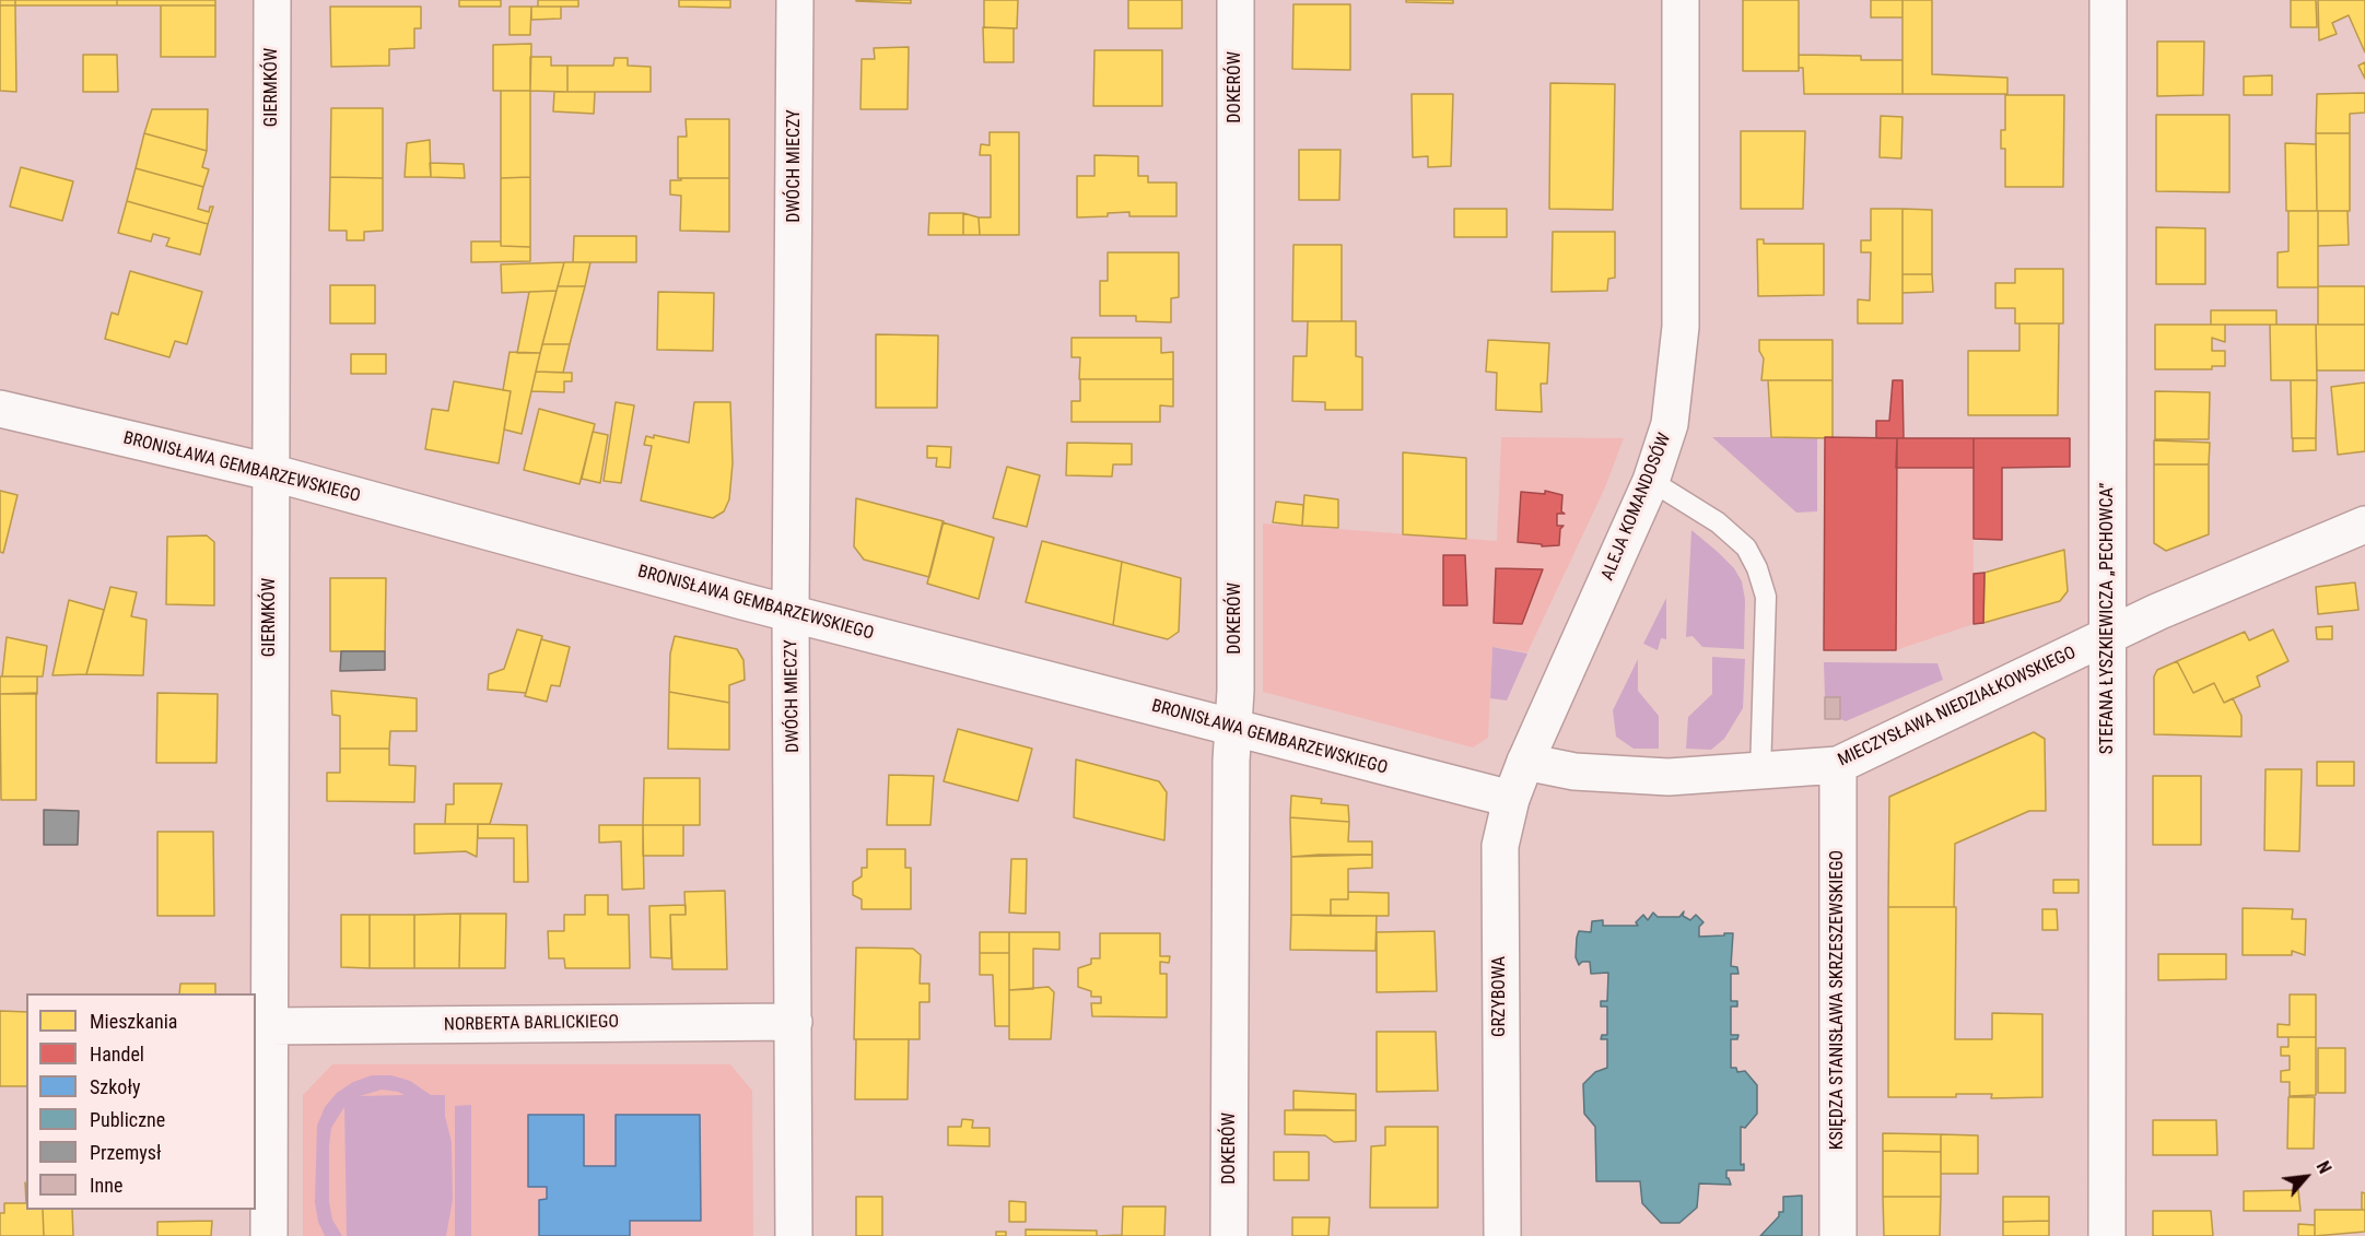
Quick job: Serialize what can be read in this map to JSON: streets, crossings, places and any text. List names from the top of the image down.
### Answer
{
  "streets": {
    "street": [
      "GIERMKÓW",
      "DOKERÓW",
      "DWÓCH MIECZY",
      "BRONISŁAWA GEMBARZEWSKIEGO",
      "ALEJA KOMANDOSÓW",
      "STEFANA ŁYSZKIEWICZA „PECHOWCA”",
      "MIECZYSŁAWA NIEDZIAŁKOWSKIEGO",
      "GRZYBOWA",
      "KSIĘDZA STANISŁAWA SKRZESZEWSKIEGO",
      "NORBERTA BARLICKIEGO"
    ]
  },
  "crossings": [
    ["GIERMKÓW", "BRONISŁAWA GEMBARZEWSKIEGO"],
    ["GIERMKÓW", "NORBERTA BARLICKIEGO"],
    ["DOKERÓW", "BRONISŁAWA GEMBARZEWSKIEGO"],
    ["DWÓCH MIECZY", "BRONISŁAWA GEMBARZEWSKIEGO"],
    ["DWÓCH MIECZY", "NORBERTA BARLICKIEGO"],
    ["BRONISŁAWA GEMBARZEWSKIEGO", "GRZYBOWA"],
    ["ALEJA KOMANDOSÓW", "MIECZYSŁAWA NIEDZIAŁKOWSKIEGO"],
    ["ALEJA KOMANDOSÓW", "GRZYBOWA"],
    ["STEFANA ŁYSZKIEWICZA „PECHOWCA”", "MIECZYSŁAWA NIEDZIAŁKOWSKIEGO"],
    ["MIECZYSŁAWA NIEDZIAŁKOWSKIEGO", "GRZYBOWA"],
    ["MIECZYSŁAWA NIEDZIAŁKOWSKIEGO", "KSIĘDZA STANISŁAWA SKRZESZEWSKIEGO"]
  ],
  "legend": [
    "Mieszkania",
    "Handel",
    "Szkoły",
    "Publiczne",
    "Przemysł",
    "Inne"
  ],
  "north": "top right"
}
